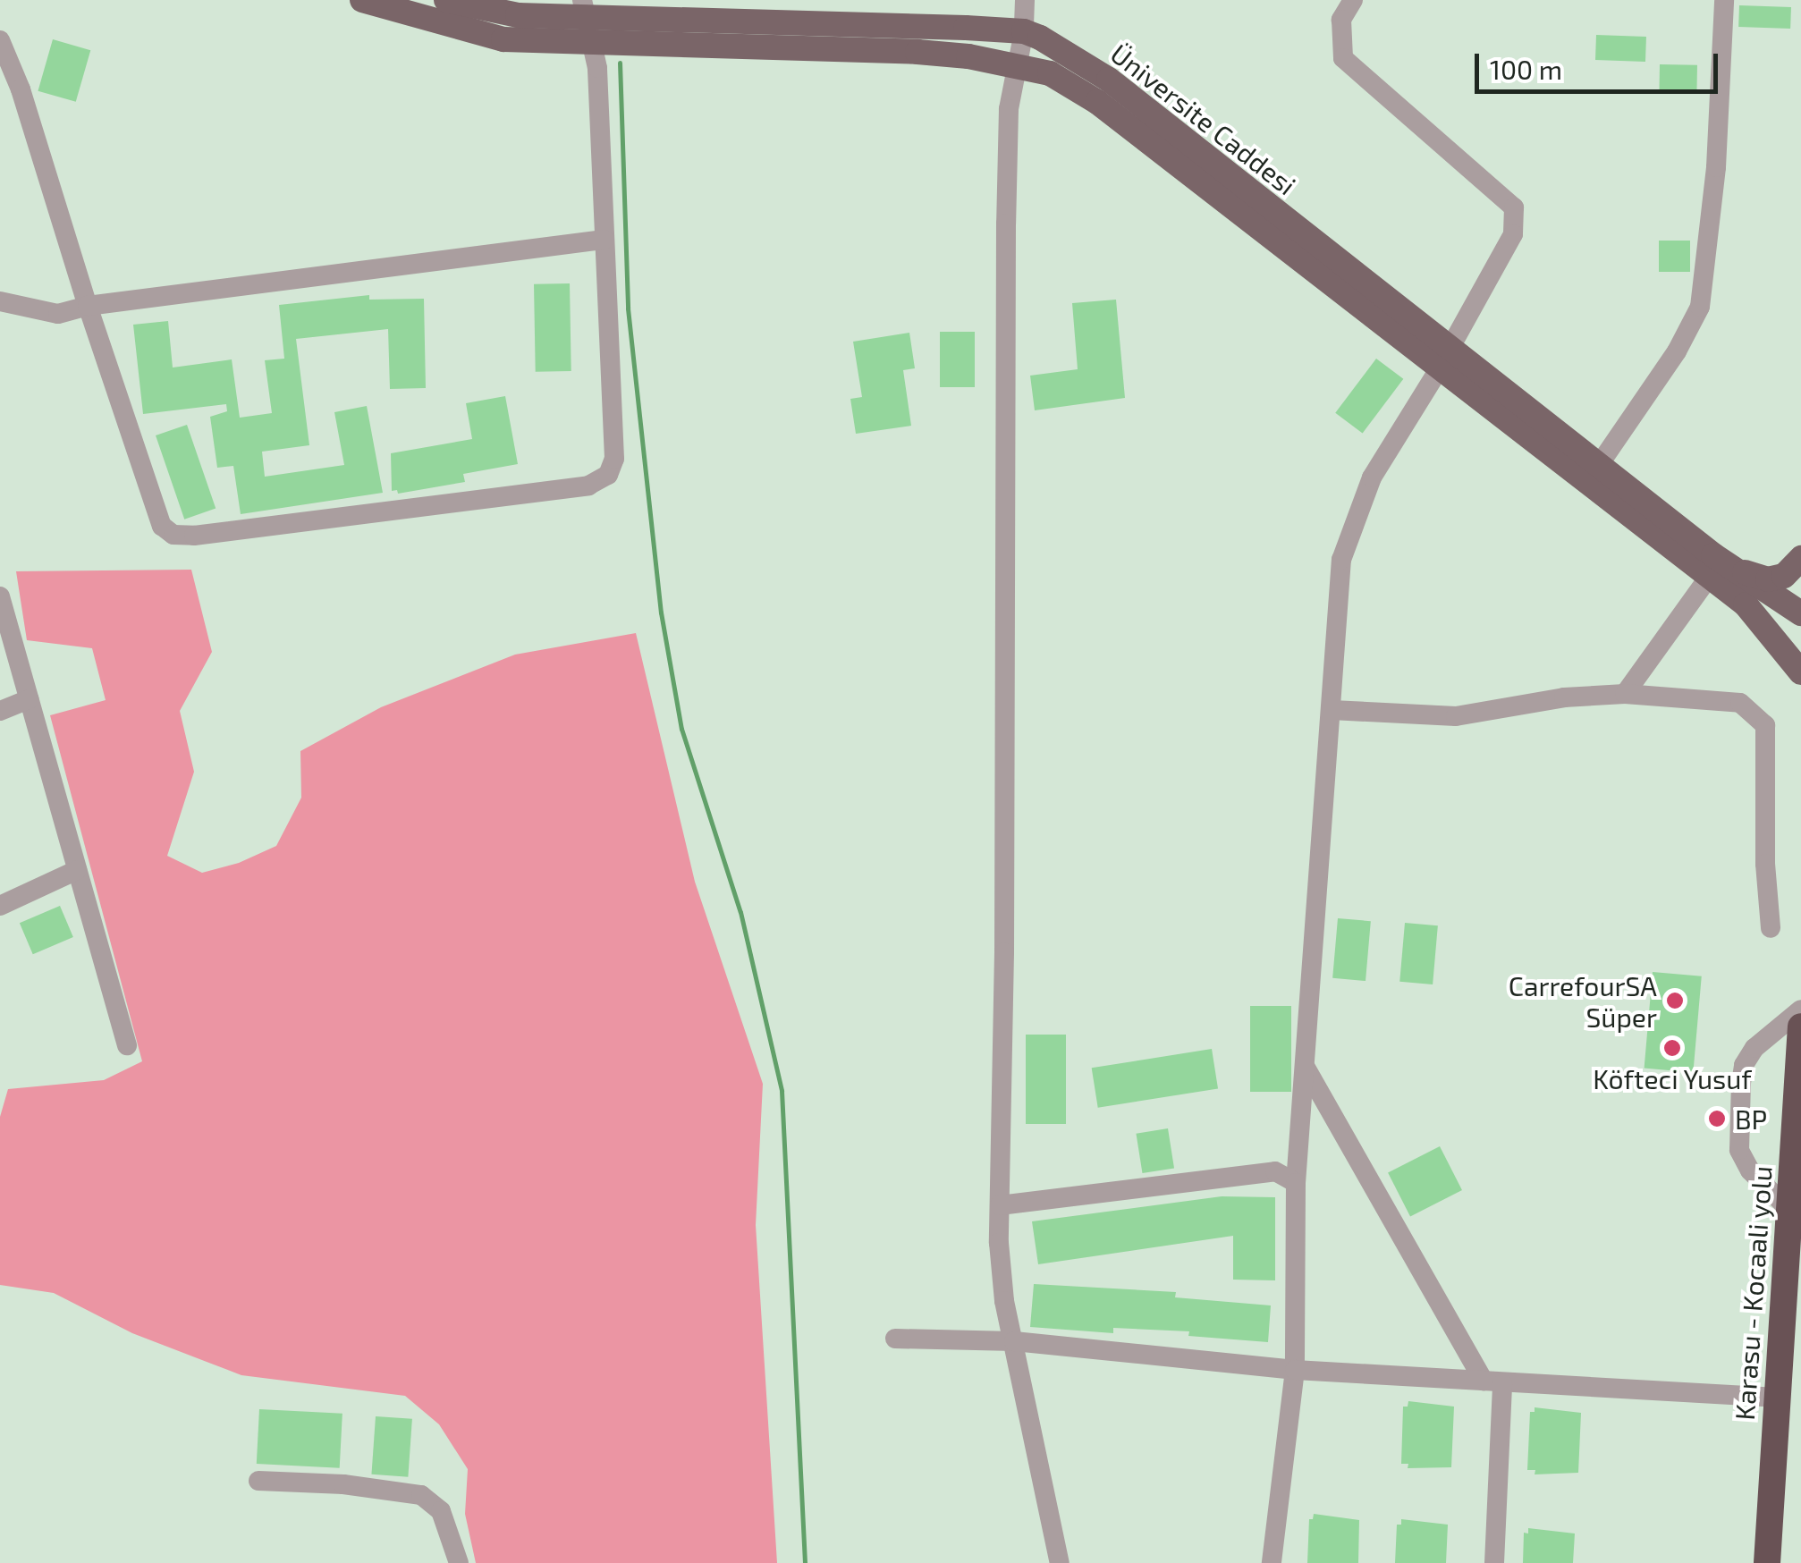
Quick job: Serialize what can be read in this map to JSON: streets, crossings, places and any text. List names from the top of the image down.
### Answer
{
  "streets": {
    "highway": ["Karasu - Kocaali yolu"],
    "main road": ["Üniversite Caddesi"]
  },
  "places": ["CarrefourSA Süper", "Köfteci Yusuf", "BP"],
  "scale_bar": "100 m"
}
